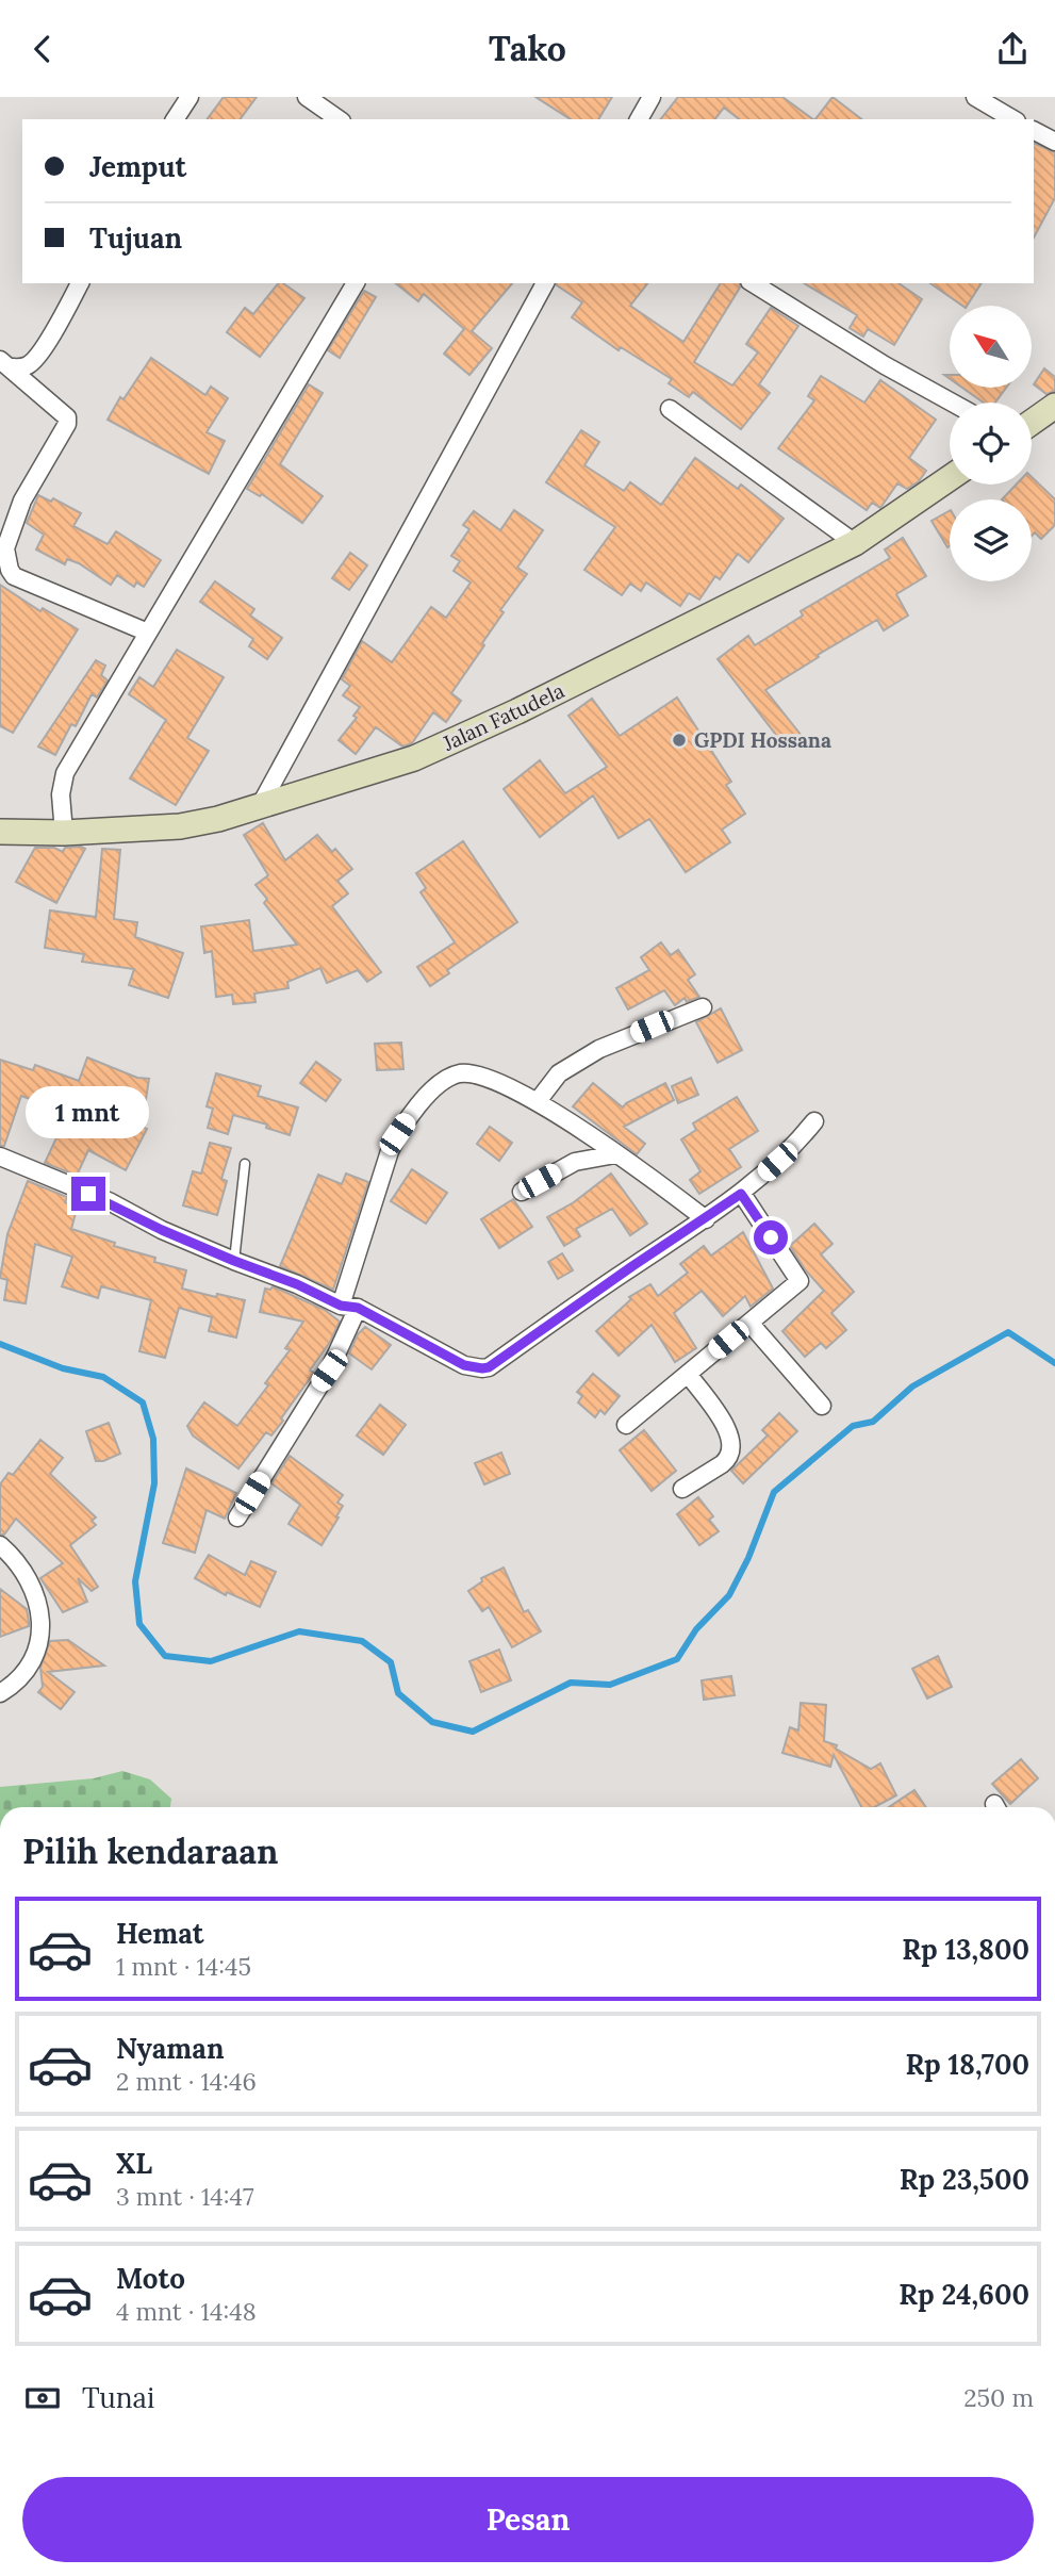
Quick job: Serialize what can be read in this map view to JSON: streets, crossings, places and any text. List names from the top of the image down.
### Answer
{
  "streets": {
    "street": ["Jalan Fatudela"]
  },
  "places": ["GPDI Hossana"],
  "north": "top left",
  "page": {
    "header": "Tako",
    "banner": ["Jemput", "Tujuan"],
    "bubble": "1 mnt",
    "heading": "Pilih kendaraan",
    "list": [
      {
        "name": "Hemat",
        "note": "1 mnt · 14:45",
        "value": "Rp 13,800"
      },
      {
        "name": "Nyaman",
        "note": "2 mnt · 14:46",
        "value": "Rp 18,700"
      },
      {
        "name": "XL",
        "note": "3 mnt · 14:47",
        "value": "Rp 23,500"
      },
      {
        "name": "Moto",
        "note": "4 mnt · 14:48",
        "value": "Rp 24,600"
      }
    ],
    "pay": ["Tunai", "250 m"],
    "buttons": "Pesan"
  }
}
